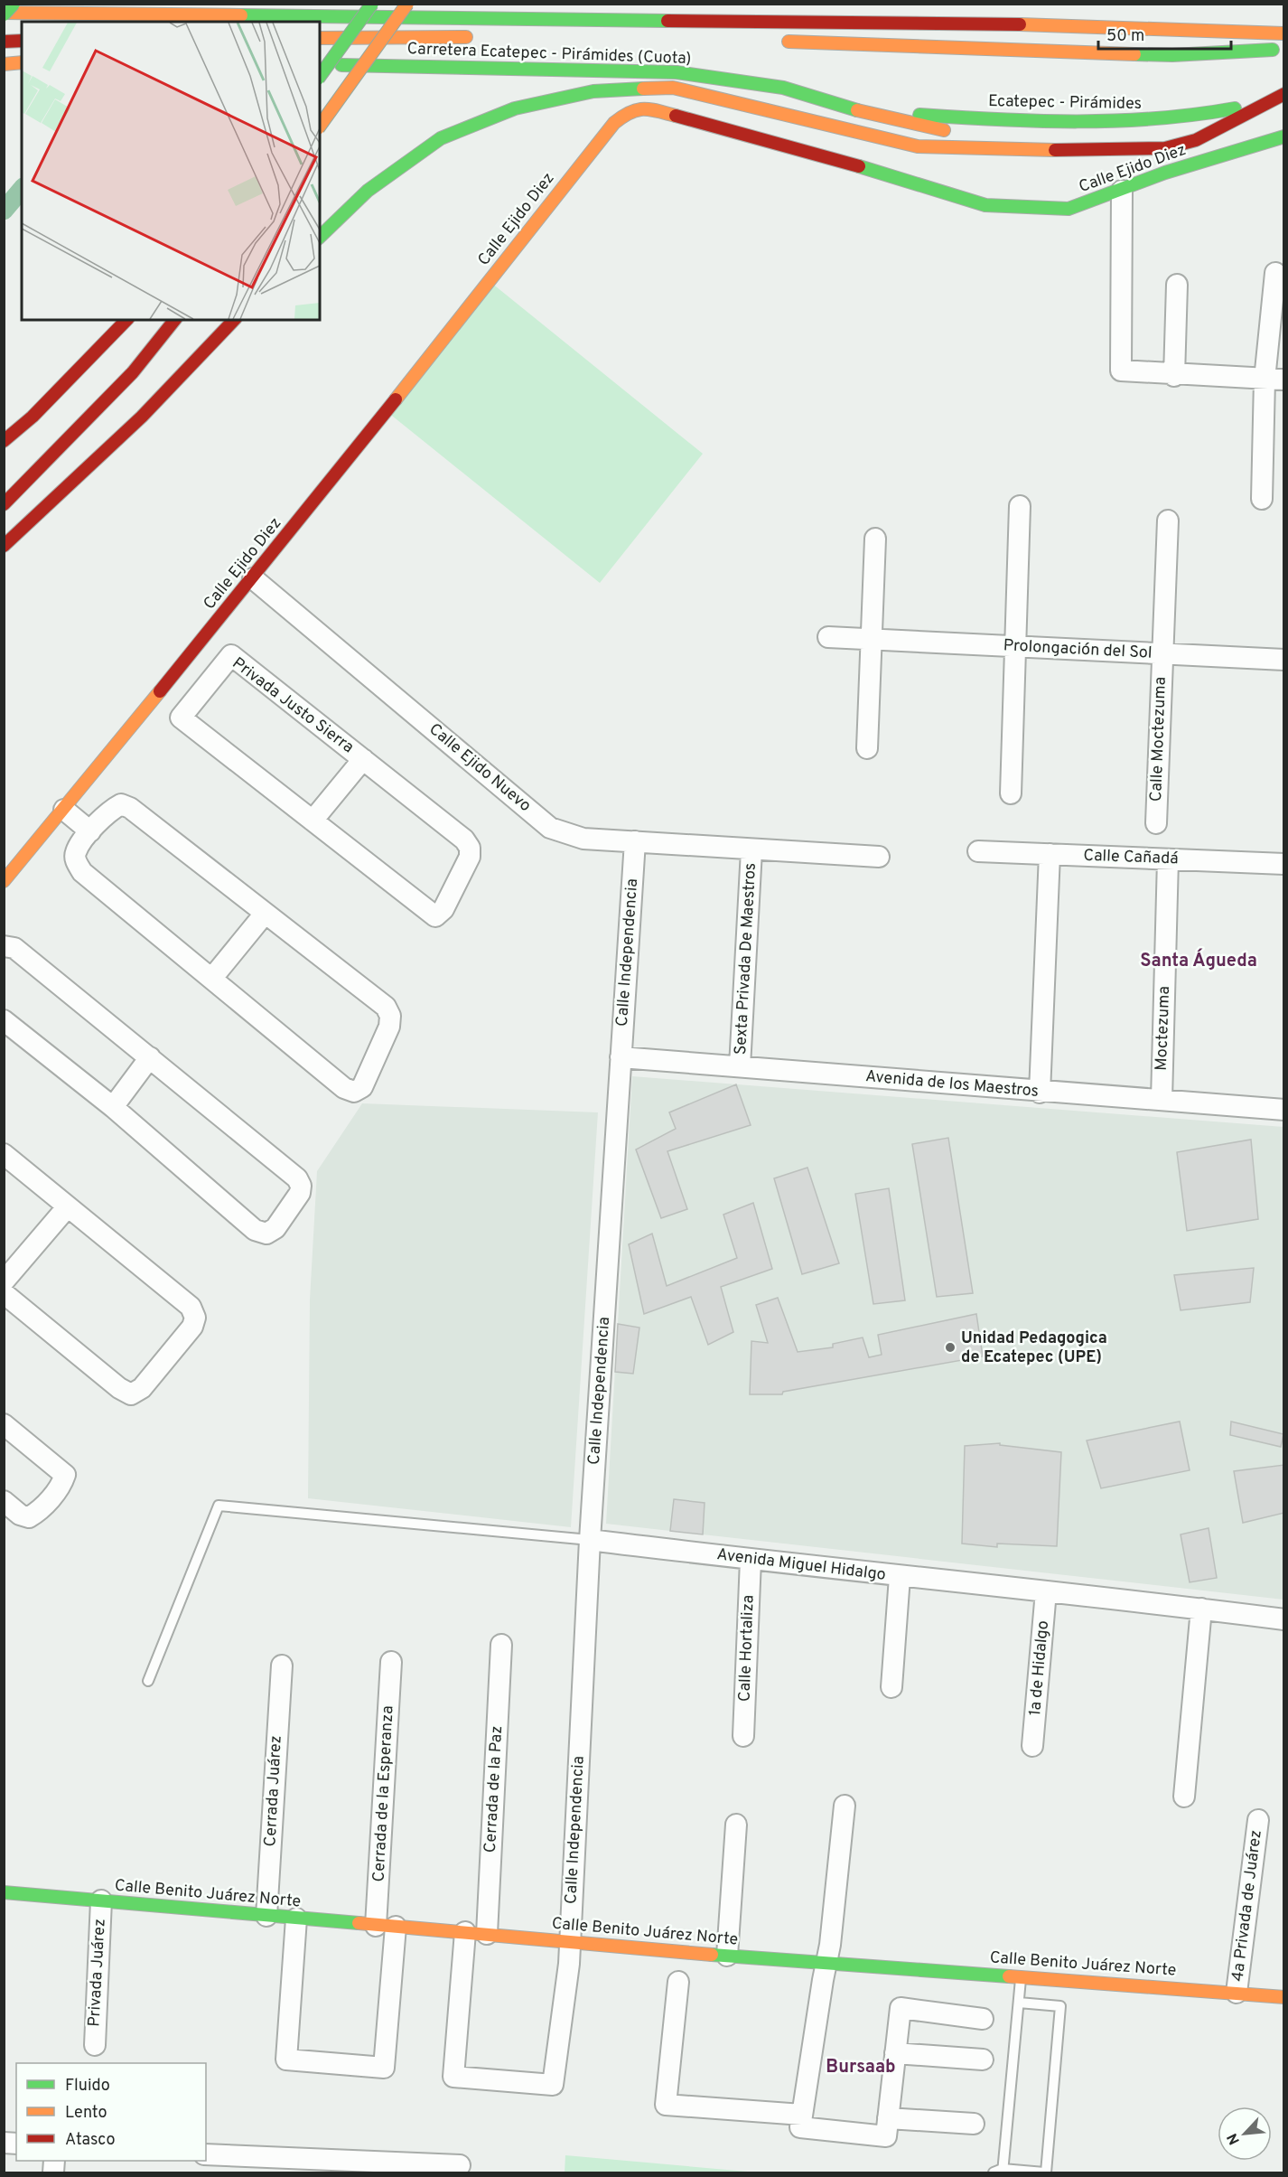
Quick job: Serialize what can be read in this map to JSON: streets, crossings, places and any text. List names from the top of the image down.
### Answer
{
  "streets": {
    "main road": [
      "Carretera Ecatepec - Pirámides (Cuota)",
      "Ecatepec - Pirámides",
      "Calle Ejido Diez",
      "Calle Benito Juárez Norte"
    ],
    "street": [
      "Prolongación del Sol",
      "Privada Justo Sierra",
      "Calle Moctezuma",
      "Calle Ejido Nuevo",
      "Calle Cañadá",
      "Calle Independencia",
      "Sexta Privada De Maestros",
      "Moctezuma",
      "Avenida de los Maestros",
      "Avenida Miguel Hidalgo",
      "Calle Hortaliza",
      "1a de Hidalgo",
      "Cerrada de la Paz",
      "Cerrada Juárez",
      "Cerrada de la Esperanza",
      "4a Privada de Juárez",
      "Privada Juárez"
    ]
  },
  "crossings": [
    ["Carretera Ecatepec - Pirámides (Cuota)", "Ecatepec - Pirámides"],
    ["Calle Ejido Diez", "Calle Ejido Nuevo"],
    ["Prolongación del Sol", "Calle Moctezuma"],
    ["Calle Ejido Nuevo", "Calle Independencia"],
    ["Calle Ejido Nuevo", "Sexta Privada De Maestros"],
    ["Calle Cañadá", "Moctezuma"],
    ["Calle Independencia", "Avenida de los Maestros"],
    ["Calle Independencia", "Avenida Miguel Hidalgo"],
    ["Calle Independencia", "Calle Benito Juárez Norte"],
    ["Sexta Privada De Maestros", "Avenida de los Maestros"],
    ["Moctezuma", "Avenida de los Maestros"],
    ["Avenida Miguel Hidalgo", "Calle Hortaliza"],
    ["Avenida Miguel Hidalgo", "1a de Hidalgo"],
    ["Cerrada de la Paz", "Calle Benito Juárez Norte"],
    ["Cerrada Juárez", "Calle Benito Juárez Norte"],
    ["Cerrada de la Esperanza", "Calle Benito Juárez Norte"],
    ["Calle Benito Juárez Norte", "4a Privada de Juárez"],
    ["Calle Benito Juárez Norte", "Privada Juárez"]
  ],
  "districts": ["Santa Águeda", "Bursaab"],
  "places": ["Unidad Pedagogica de Ecatepec (UPE)"],
  "legend": ["Fluido", "Lento", "Atasco"],
  "scale_bar": "50 m",
  "north": "bottom left"
}
